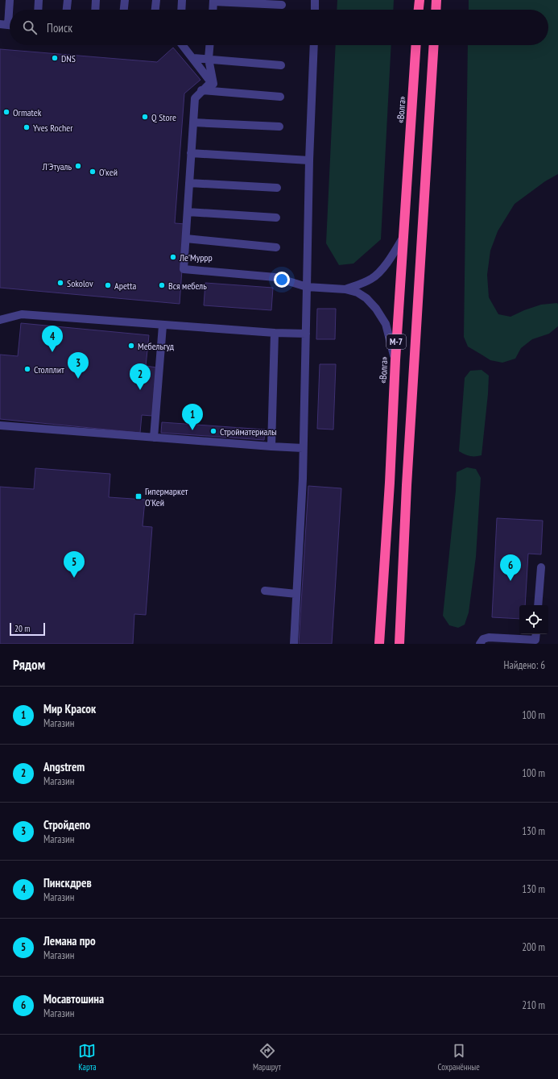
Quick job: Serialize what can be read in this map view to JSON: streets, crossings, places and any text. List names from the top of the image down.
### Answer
{
  "streets": {
    "highway": ["«Волга»", "М-7"]
  },
  "places": {
    "other": [
      "DNS",
      "Ormatek",
      "Q Store",
      "Yves Rocher",
      "Л'Этуаль",
      "О’кей",
      "Ле'Муррр",
      "Sokolov",
      "Apetta",
      "Вся мебель",
      "Мебельгуд",
      "Столплит",
      "Стройматериалы"
    ],
    "transit": ["Гипермаркет О'Кей"]
  },
  "scale_bar": "20 m",
  "page": {
    "search": "Поиск",
    "pins": [
      "4",
      "3",
      "2",
      "1",
      "5",
      "6"
    ],
    "scale": "20 m",
    "heading": ["Рядом", "Найдено: 6"],
    "list": [
      {
        "mark": "1",
        "name": "Мир Красок",
        "note": "Магазин",
        "value": "100 m"
      },
      {
        "mark": "2",
        "name": "Angstrem",
        "note": "Магазин",
        "value": "100 m"
      },
      {
        "mark": "3",
        "name": "Стройдепо",
        "note": "Магазин",
        "value": "130 m"
      },
      {
        "mark": "4",
        "name": "Пинскдрев",
        "note": "Магазин",
        "value": "130 m"
      },
      {
        "mark": "5",
        "name": "Лемана про",
        "note": "Магазин",
        "value": "200 m"
      },
      {
        "mark": "6",
        "name": "Мосавтошина",
        "note": "Магазин",
        "value": "210 m"
      }
    ],
    "nav": ["Карта", "Маршрут", "Сохранённые"]
  }
}
